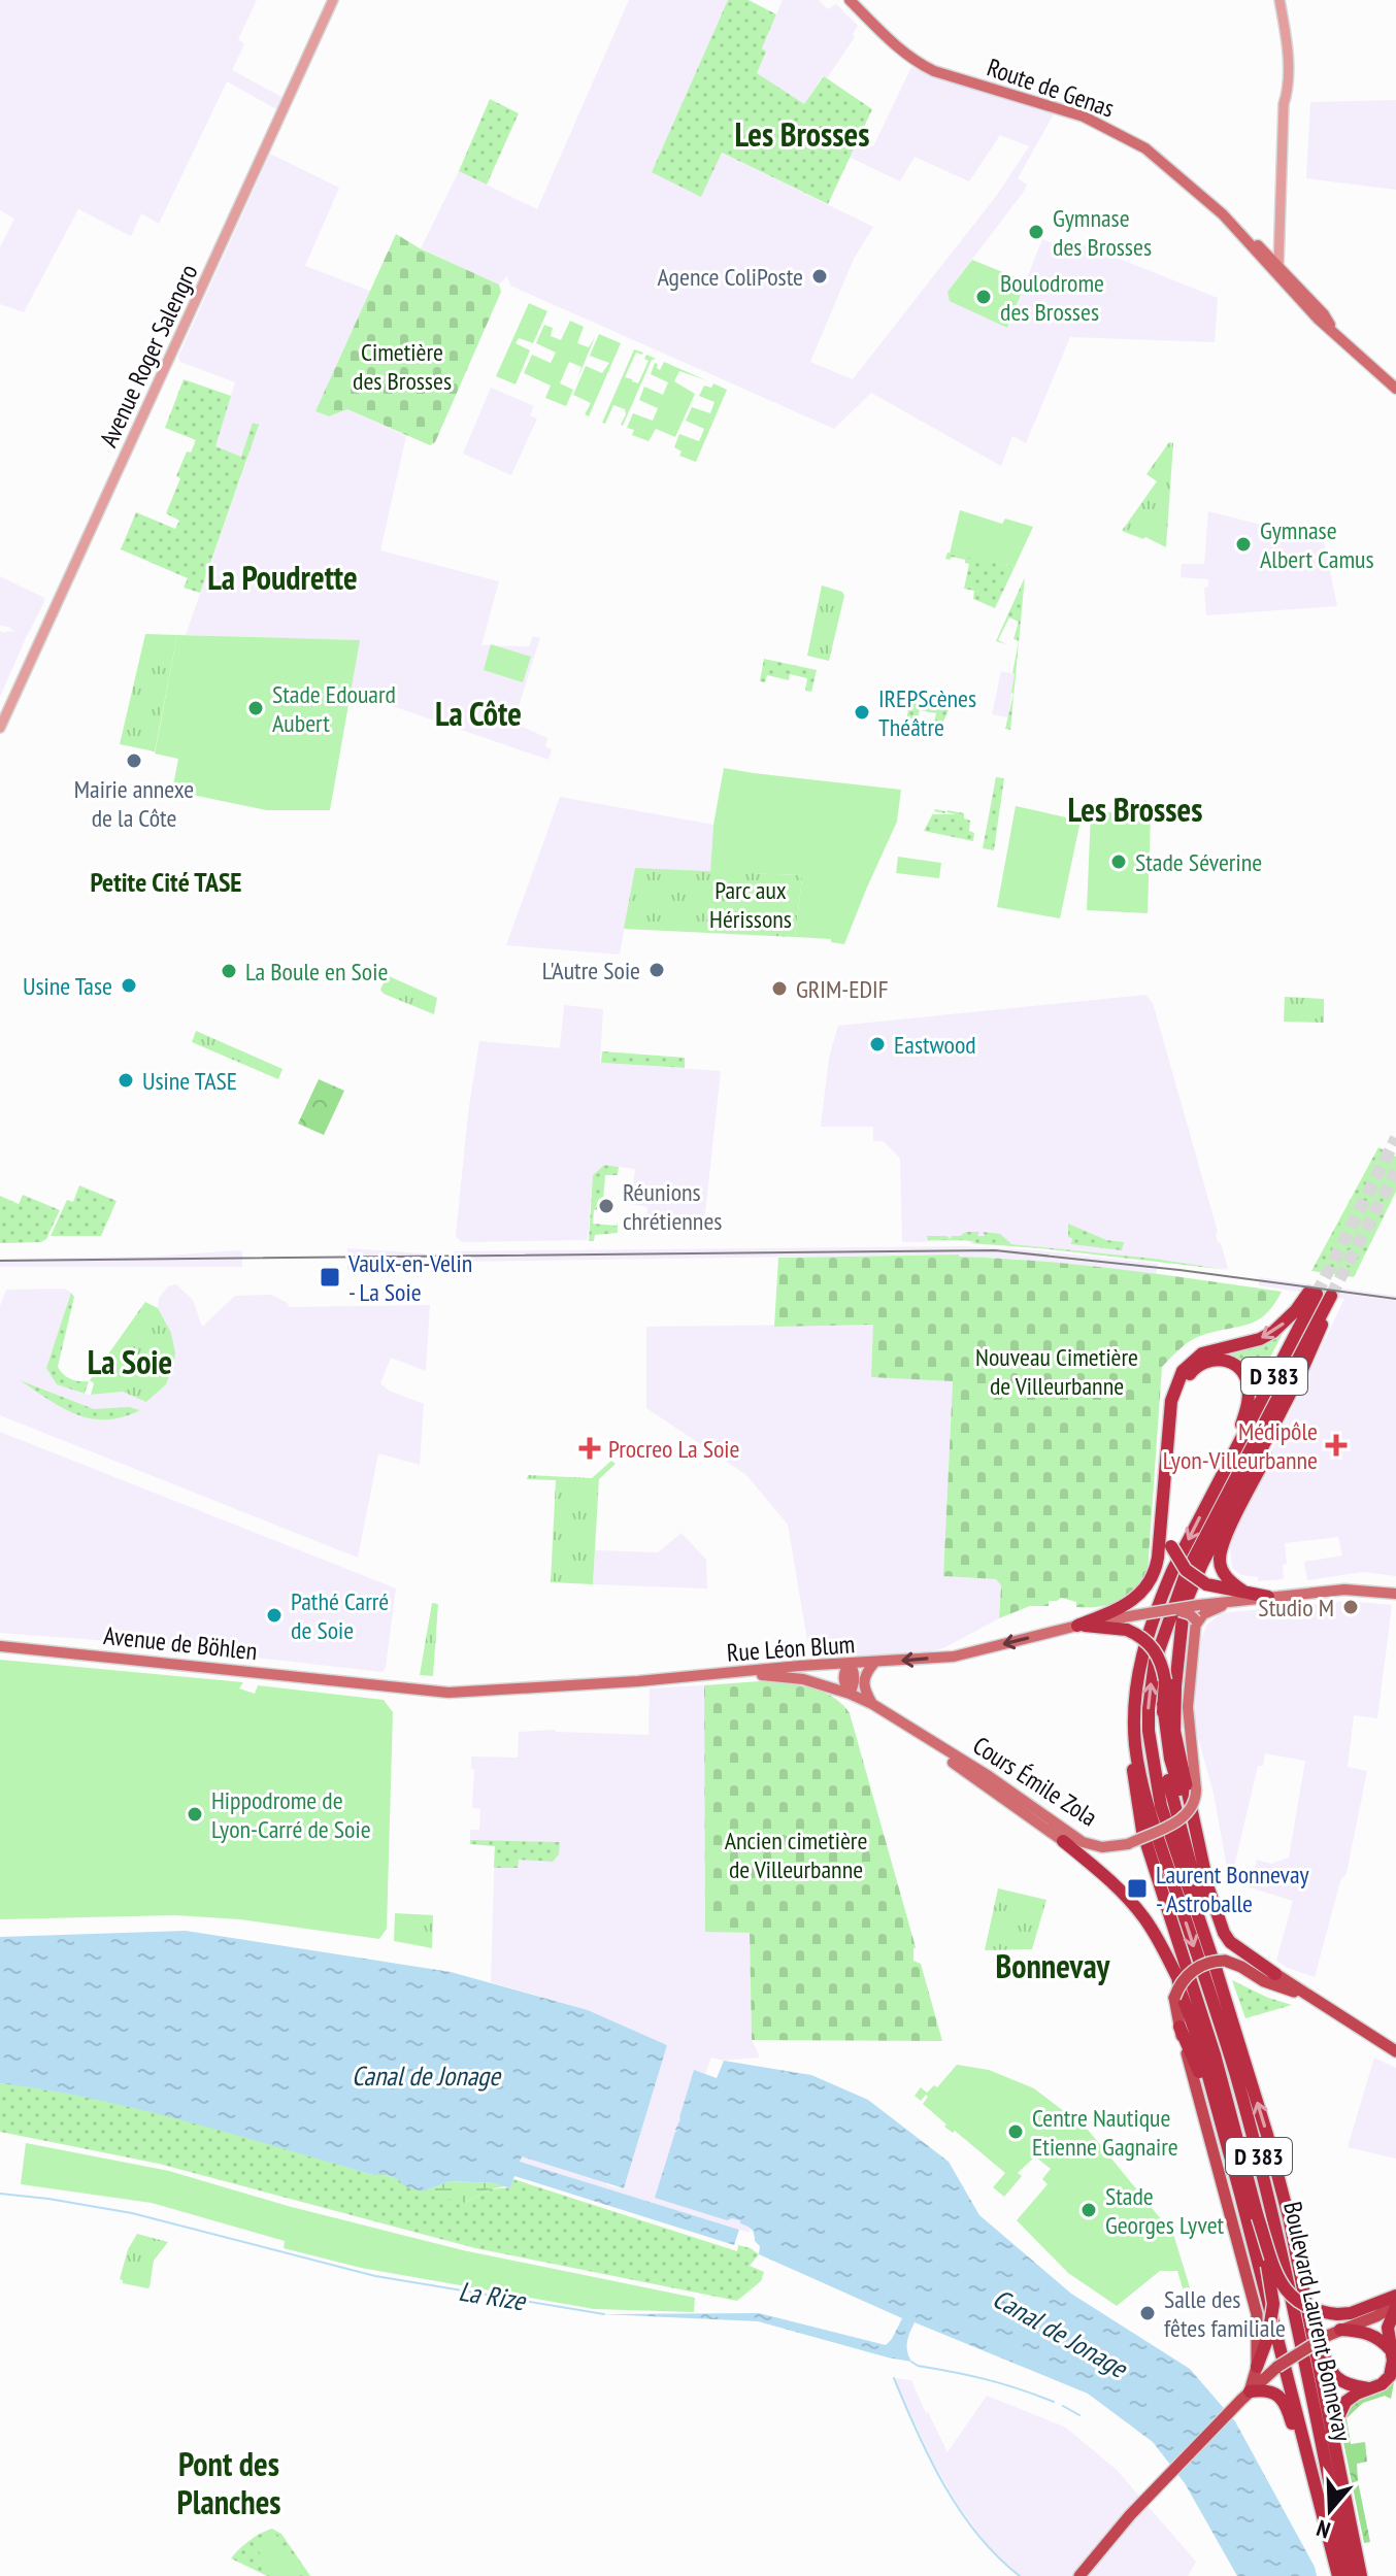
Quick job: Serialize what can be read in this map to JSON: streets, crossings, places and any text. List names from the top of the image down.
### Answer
{
  "streets": {
    "highway": ["D 383", "Boulevard Laurent Bonnevay"],
    "main road": [
      "Route de Genas",
      "Avenue de Böhlen",
      "Rue Léon Blum",
      "Cours Émile Zola"
    ],
    "street": ["Avenue Roger Salengro"]
  },
  "crossings": [
    ["Avenue de Böhlen", "Rue Léon Blum"],
    ["Rue Léon Blum", "Cours Émile Zola"]
  ],
  "districts": [
    "Les Brosses",
    "La Poudrette",
    "La Côte",
    "Les Brosses",
    "Petite Cité TASE",
    "La Soie",
    "Bonnevay",
    "Pont des Planches"
  ],
  "water": ["Canal de Jonage", "La Rize"],
  "parks": [
    "Cimetière des Brosses",
    "Parc aux Hérissons",
    "Nouveau Cimetière de Villeurbanne",
    "Ancien cimetière de Villeurbanne"
  ],
  "places": {
    "other": [
      "Gymnase des Brosses",
      "Agence ColiPoste",
      "Boulodrome des Brosses",
      "Gymnase Albert Camus",
      "Stade Edouard Aubert",
      "IREPScènes Théâtre",
      "Mairie annexe de la Côte",
      "Stade Séverine",
      "L'Autre Soie",
      "La Boule en Soie",
      "Usine Tase",
      "GRIM-EDIF",
      "Eastwood",
      "Usine TASE",
      "Réunions chrétiennes",
      "Studio M",
      "Pathé Carré de Soie",
      "Hippodrome de Lyon-Carré de Soie",
      "Centre Nautique Etienne Gagnaire",
      "Stade Georges Lyvet",
      "Salle des fêtes familiale"
    ],
    "transit": ["Vaulx-en-Velin - La Soie", "Laurent Bonnevay - Astroballe"],
    "health": ["Médipôle Lyon-Villeurbanne", "Procreo La Soie"]
  },
  "north": "bottom"
}
